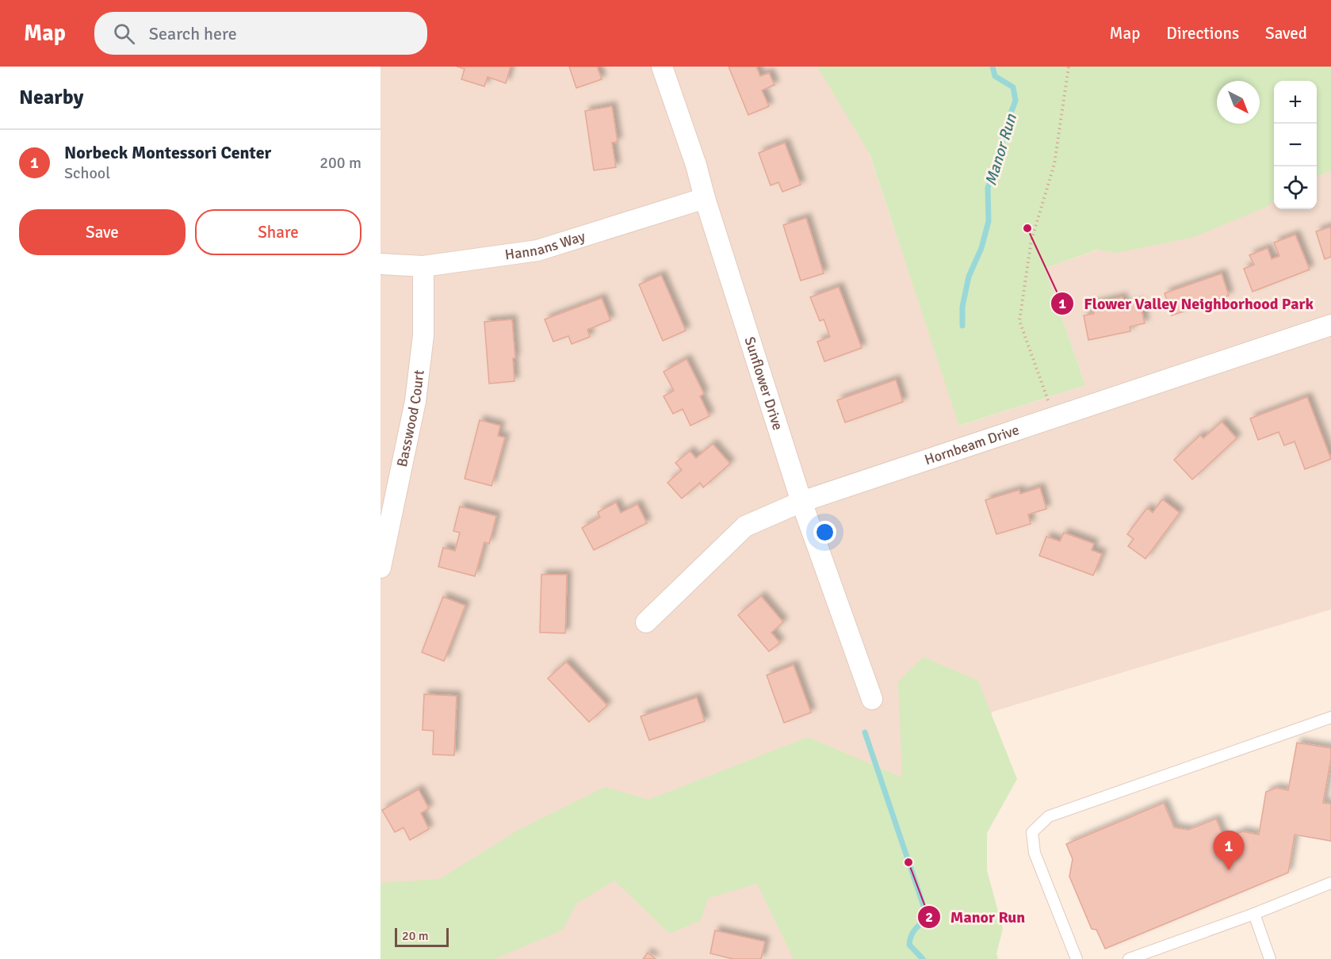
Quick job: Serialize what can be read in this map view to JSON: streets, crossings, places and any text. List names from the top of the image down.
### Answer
{
  "streets": {
    "street": [
      "Hannans Way",
      "Sunflower Drive",
      "Basswood Court",
      "Hornbeam Drive"
    ]
  },
  "crossings": [
    ["Hannans Way", "Sunflower Drive"],
    ["Hannans Way", "Basswood Court"],
    ["Sunflower Drive", "Hornbeam Drive"]
  ],
  "water": ["Manor Run"],
  "places": ["Flower Valley Neighborhood Park", "Manor Run"],
  "scale_bar": "20 m",
  "north": "bottom right",
  "page": {
    "header": "Map",
    "search": "Search here",
    "nav": ["Map", "Directions", "Saved"],
    "heading": "Nearby",
    "map_buttons": ["+", "−"],
    "list": [
      {
        "mark": "1",
        "name": "Norbeck Montessori Center",
        "note": "School",
        "value": "200 m"
      }
    ],
    "buttons": ["Save", "Share"],
    "pins": "1",
    "scale": "20 m"
  }
}
